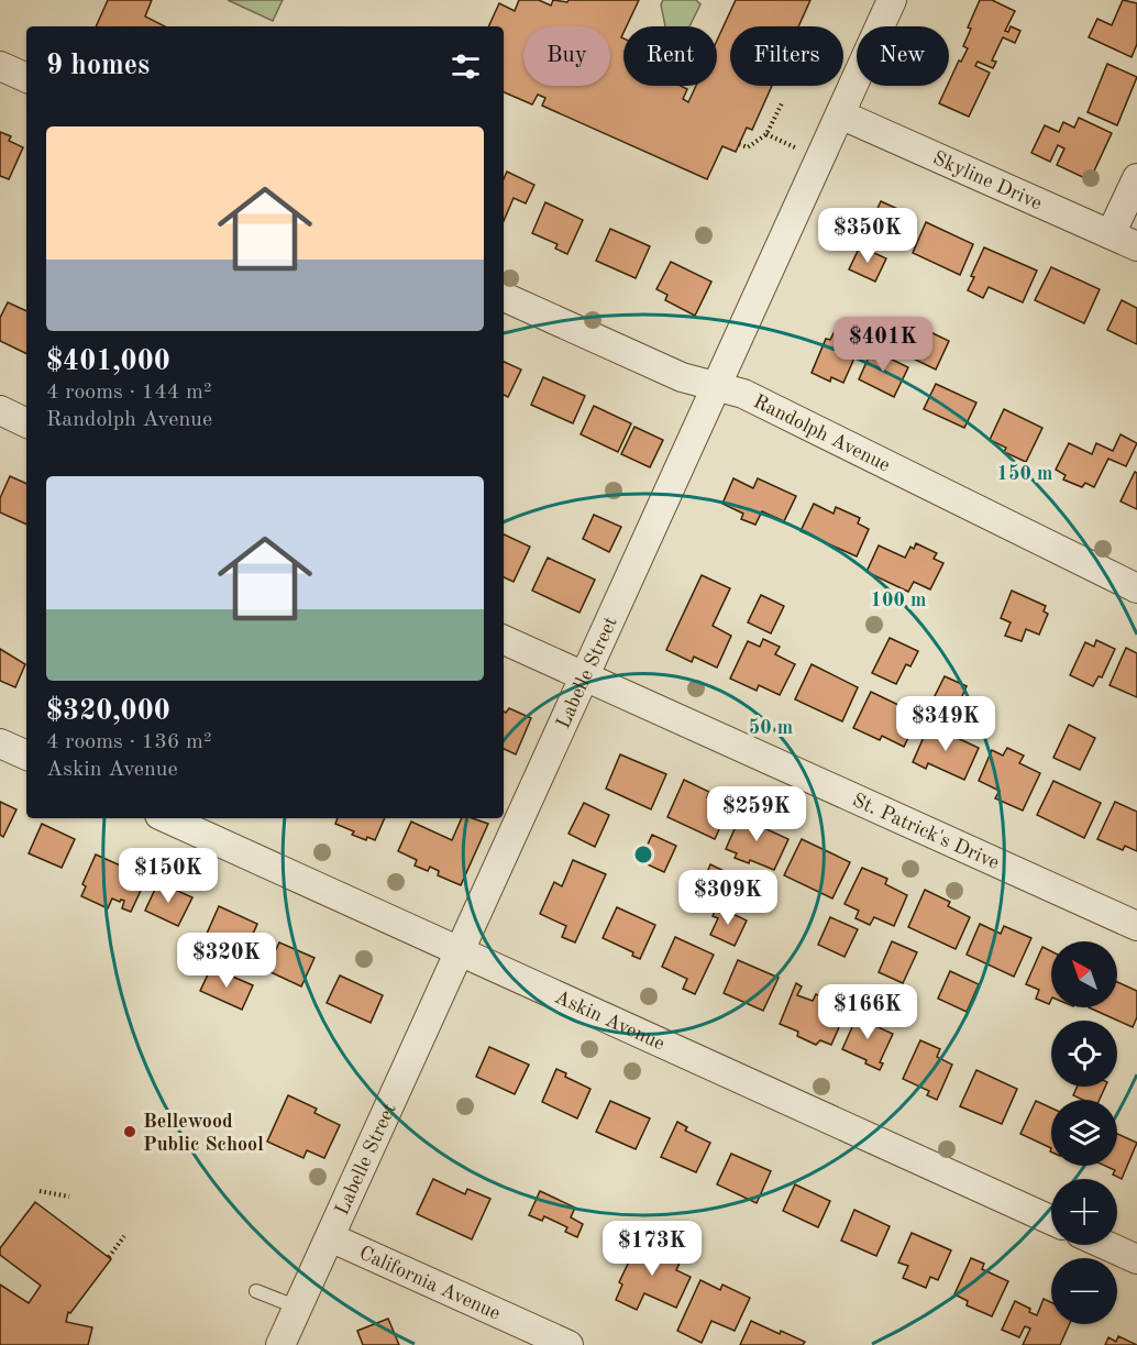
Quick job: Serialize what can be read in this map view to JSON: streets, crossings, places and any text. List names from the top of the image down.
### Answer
{
  "streets": {
    "street": [
      "Skyline Drive",
      "Randolph Avenue",
      "Labelle Street",
      "St. Patrick's Drive",
      "Askin Avenue",
      "California Avenue"
    ]
  },
  "crossings": [
    ["Skyline Drive", "Labelle Street"],
    ["Randolph Avenue", "Labelle Street"],
    ["Labelle Street", "St. Patrick's Drive"],
    ["Labelle Street", "Askin Avenue"],
    ["Labelle Street", "California Avenue"]
  ],
  "places": ["Bellewood Public School"],
  "north": "top left",
  "page": {
    "chip": [
      "Buy",
      "Rent",
      "Filters",
      "New"
    ],
    "heading": "9 homes",
    "list": [
      {
        "name": "$401,000",
        "note": "4 rooms · 144 m² · Randolph Avenue"
      },
      {
        "name": "$320,000",
        "note": "4 rooms · 136 m² · Askin Avenue"
      }
    ],
    "price": [
      "$350K",
      "$401K",
      "$349K",
      "$259K",
      "$150K",
      "$309K",
      "$320K",
      "$166K",
      "$173K"
    ],
    "map_buttons": ["+", "−"]
  },
  "rings": ["150 m", "100 m", "50 m"]
}
